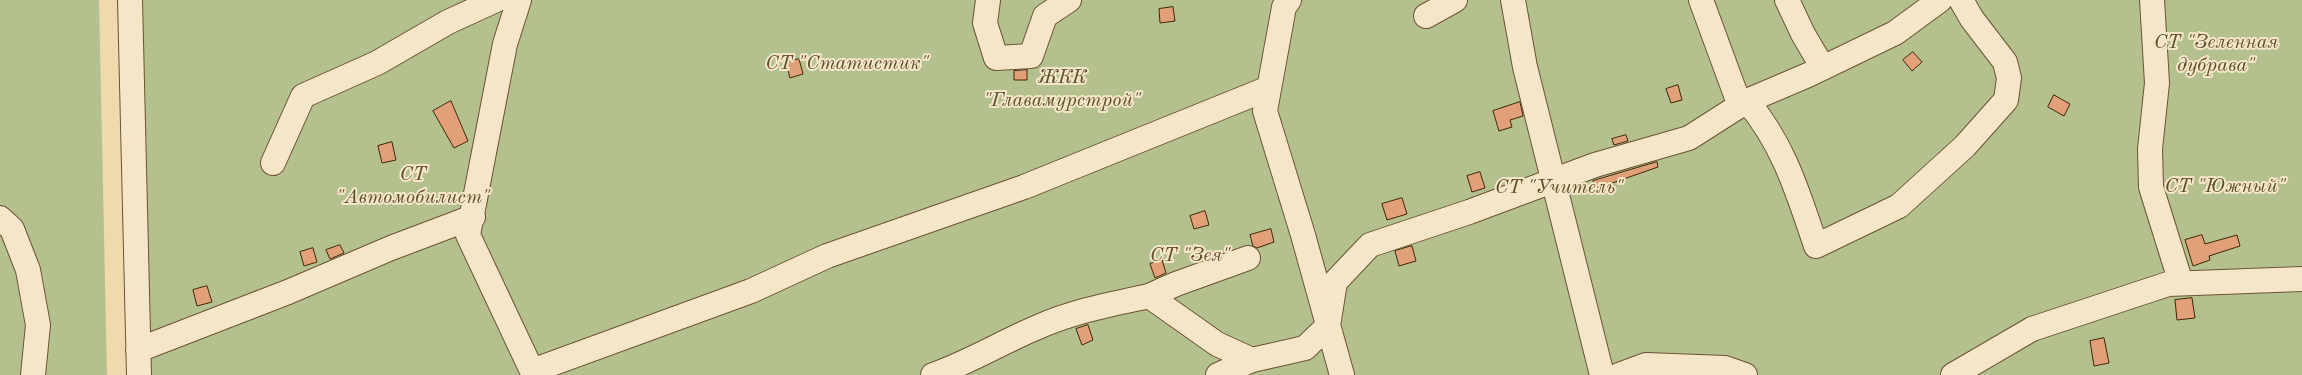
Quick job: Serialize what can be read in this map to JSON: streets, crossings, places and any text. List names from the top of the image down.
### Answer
{
  "parks": [
    "СТ \"Зеленная дубрава\"",
    "СТ \"Статистик\"",
    "ЖКК \"Главамурстрой\"",
    "СТ \"Автомобилист\"",
    "СТ \"Южный\"",
    "СТ \"Учитель\"",
    "СТ \"Зея\""
  ]
}
